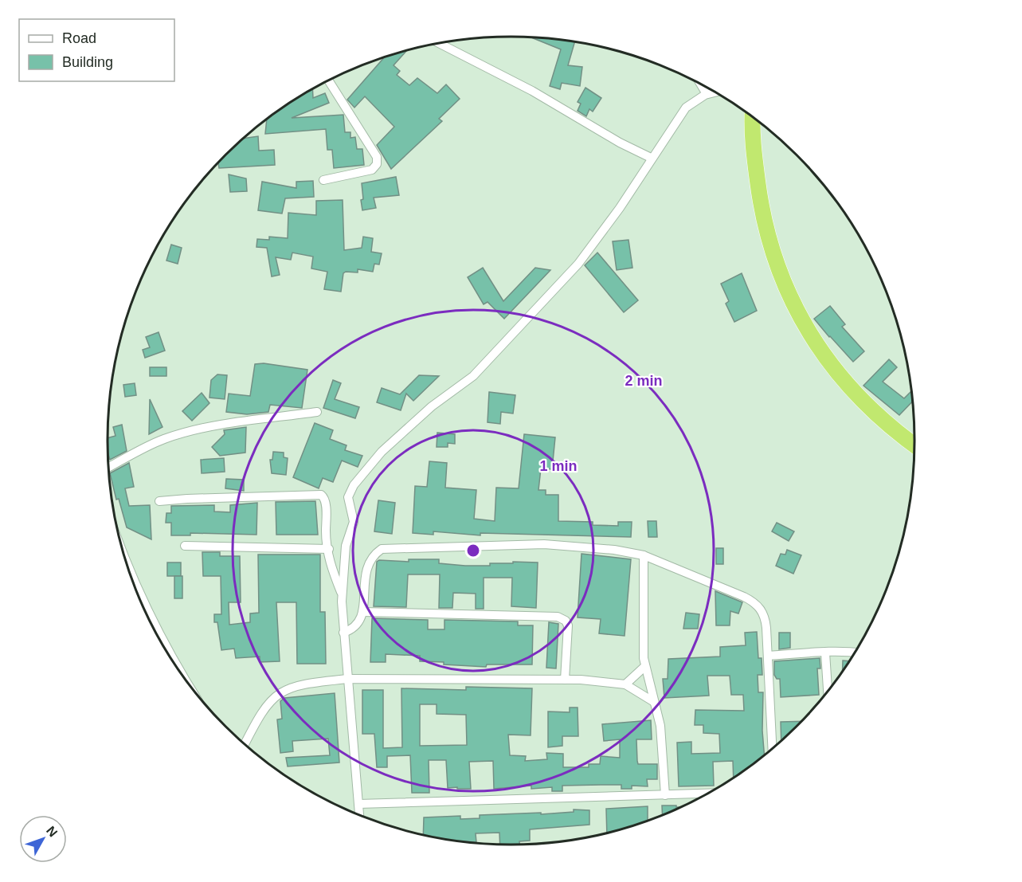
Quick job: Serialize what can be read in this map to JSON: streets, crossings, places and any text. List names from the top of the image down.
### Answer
{
  "legend": ["Road", "Building"],
  "north": "top right",
  "rings": ["2 min", "1 min"]
}
